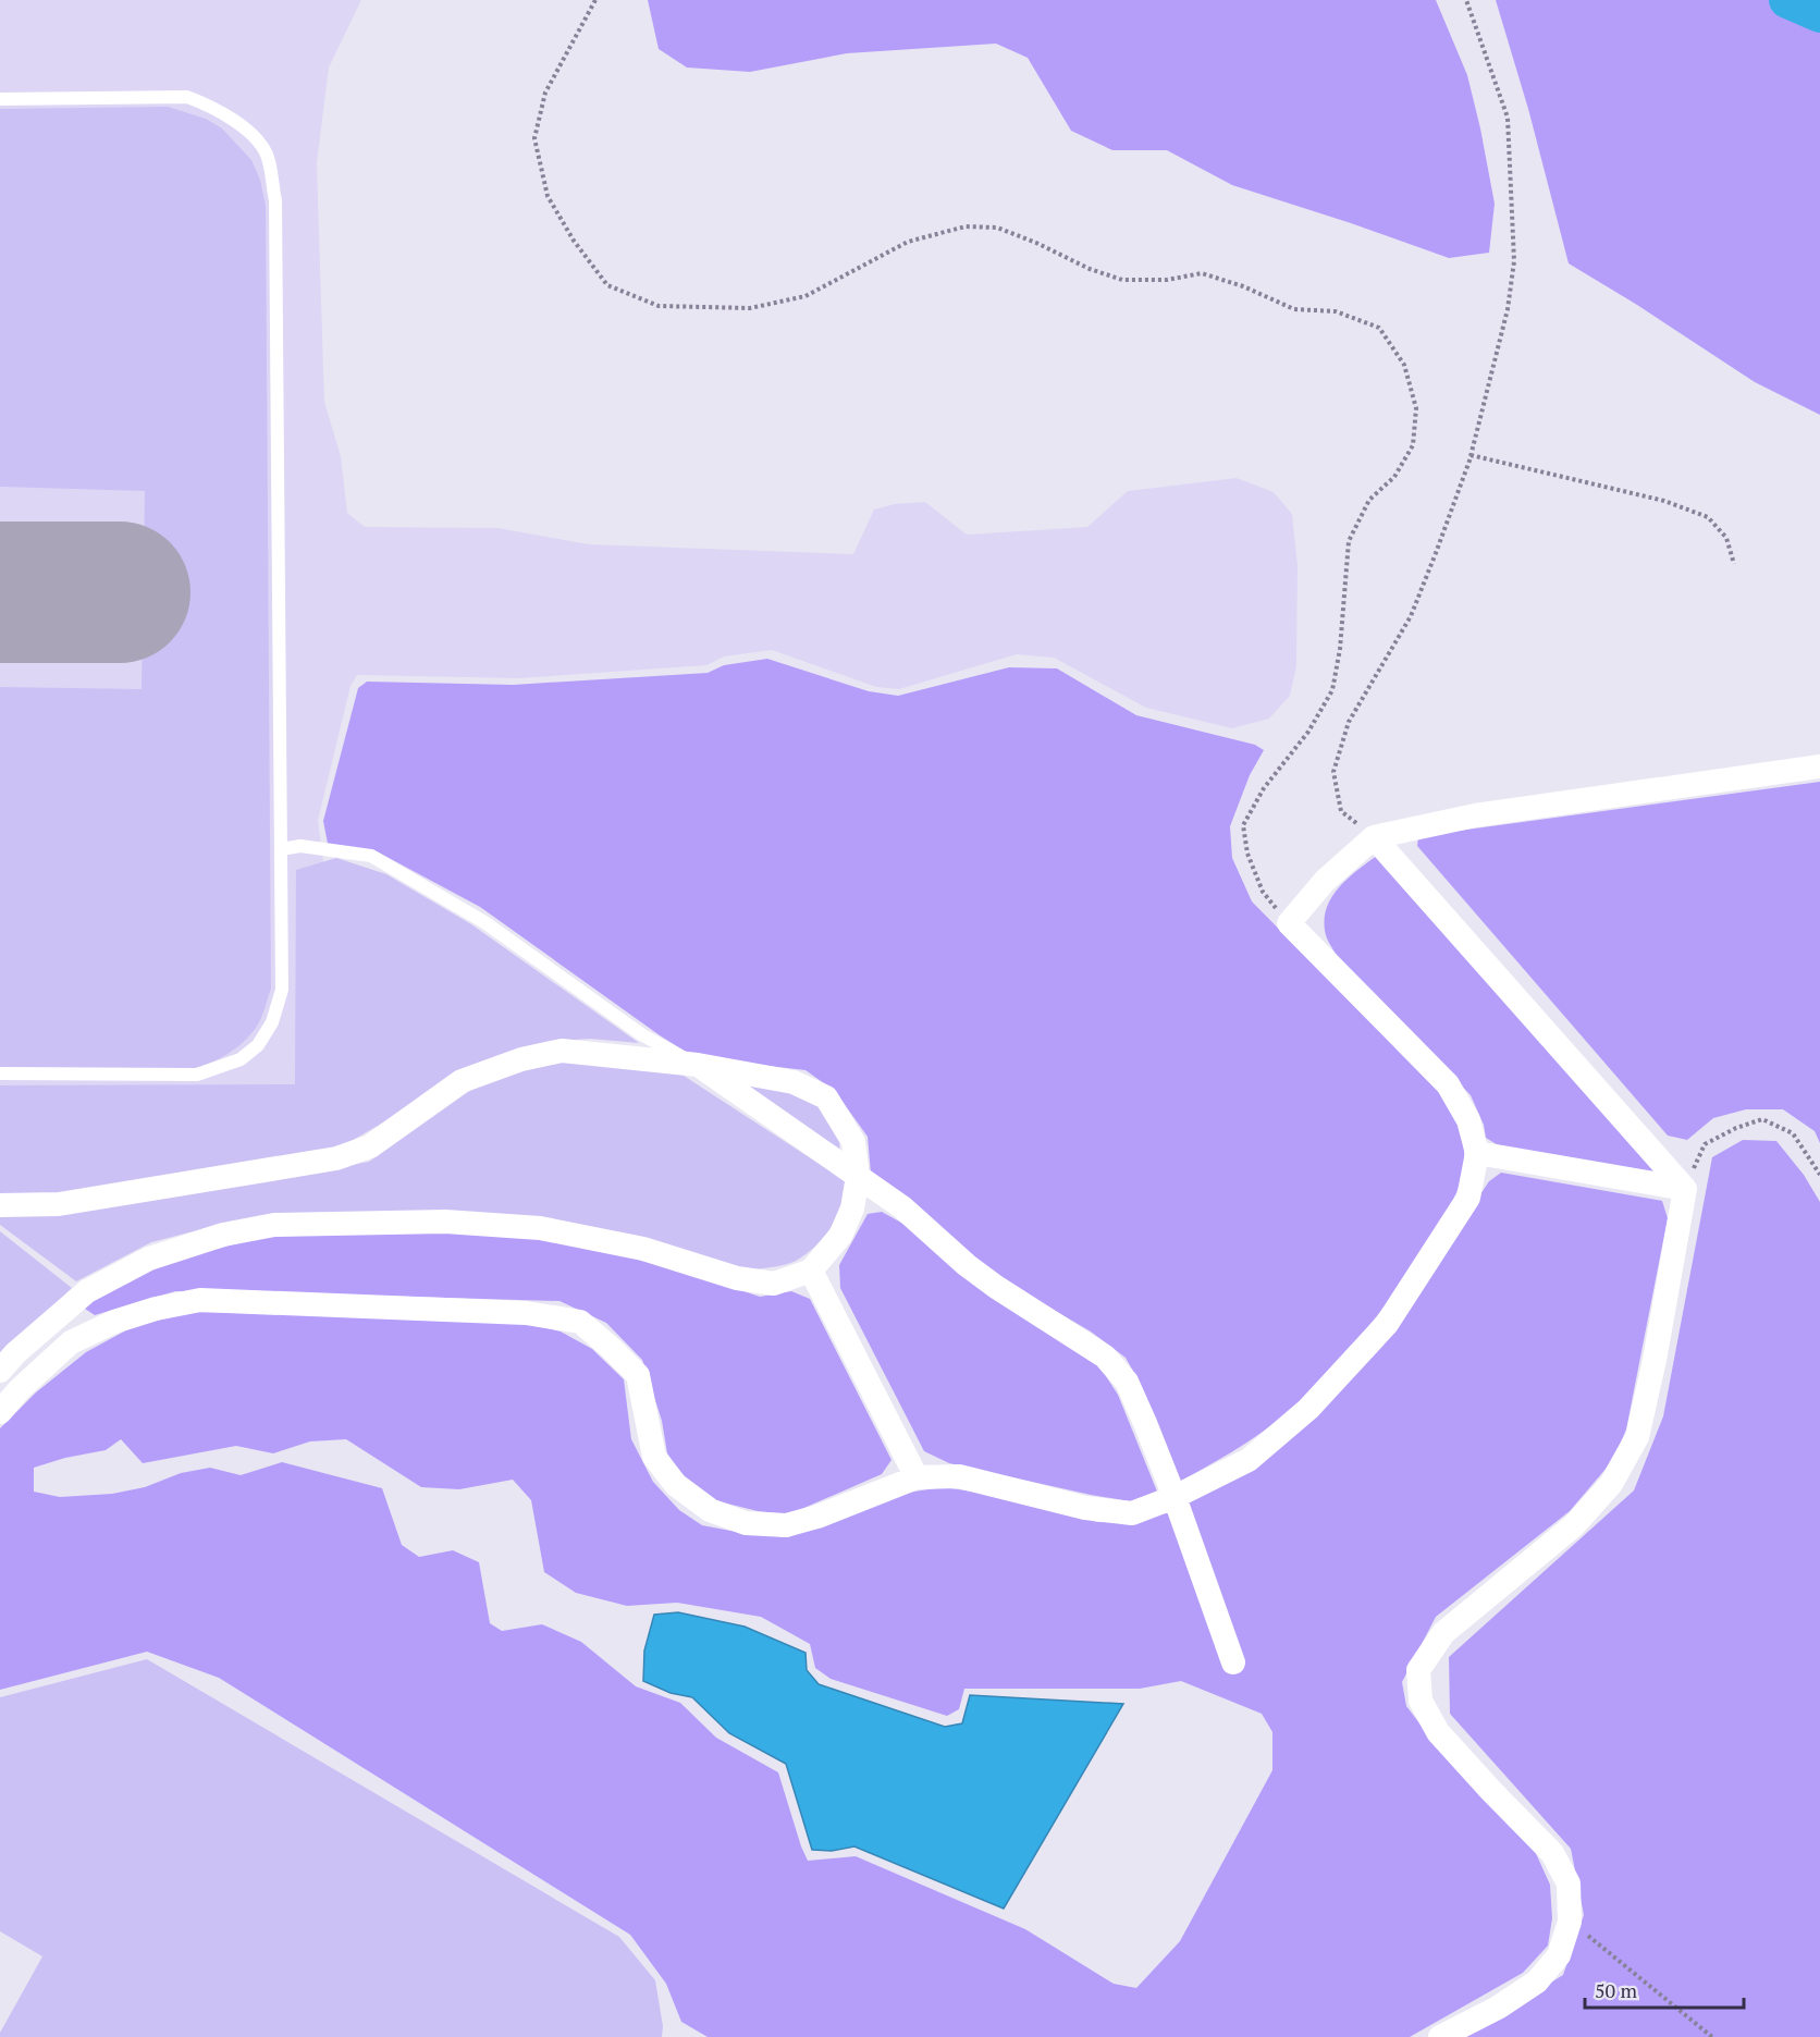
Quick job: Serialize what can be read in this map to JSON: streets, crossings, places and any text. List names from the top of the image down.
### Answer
{
  "scale_bar": "50 m"
}
